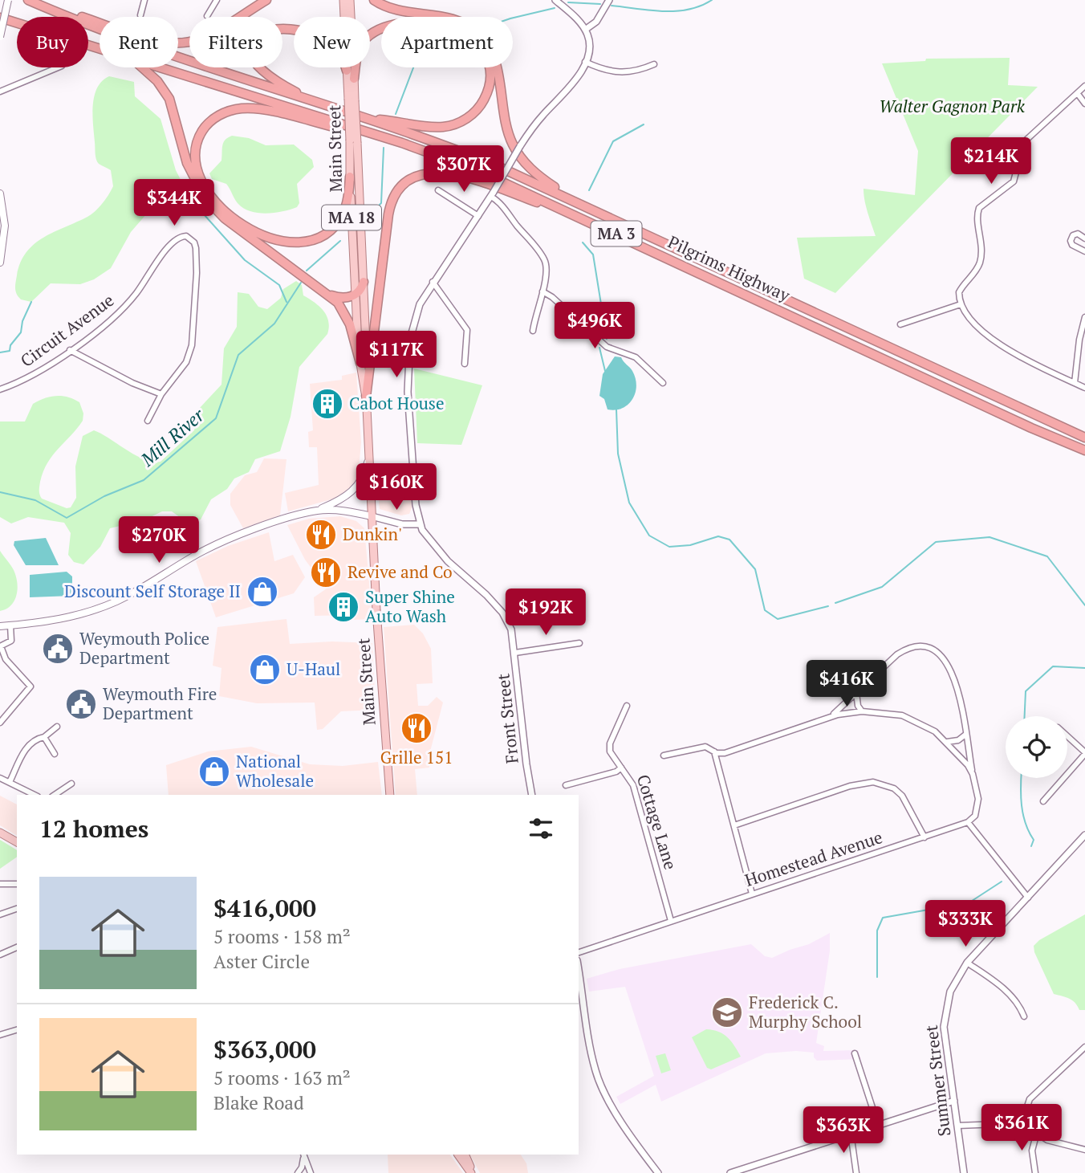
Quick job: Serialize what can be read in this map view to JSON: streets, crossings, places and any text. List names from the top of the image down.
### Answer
{
  "streets": {
    "highway": ["MA 3", "Pilgrims Highway"],
    "main road": ["Main Street", "MA 18"],
    "street": [
      "Circuit Avenue",
      "Front Street",
      "Cottage Lane",
      "Homestead Avenue",
      "Summer Street"
    ]
  },
  "crossings": [
    ["MA 3", "Pilgrims Highway"],
    ["Cottage Lane", "Homestead Avenue"]
  ],
  "water": ["Mill River"],
  "parks": ["Walter Gagnon Park"],
  "places": {
    "building": ["Cabot House", "Super Shine Auto Wash"],
    "restaurant": ["Dunkin'", "Revive and Co", "Grille 151"],
    "shop": ["Discount Self Storage II", "U-Haul", "National Wholesale"],
    "public building": ["Weymouth Police Department", "Weymouth Fire Department"],
    "school or university": ["Frederick C. Murphy School"]
  },
  "page": {
    "chip": [
      "Buy",
      "Rent",
      "Filters",
      "New",
      "Apartment"
    ],
    "price": [
      "$214K",
      "$307K",
      "$344K",
      "$496K",
      "$117K",
      "$160K",
      "$270K",
      "$192K",
      "$416K",
      "$333K",
      "$361K",
      "$363K"
    ],
    "heading": "12 homes",
    "list": [
      {
        "name": "$416,000",
        "note": "5 rooms · 158 m² · Aster Circle"
      },
      {
        "name": "$363,000",
        "note": "5 rooms · 163 m² · Blake Road"
      }
    ]
  }
}
